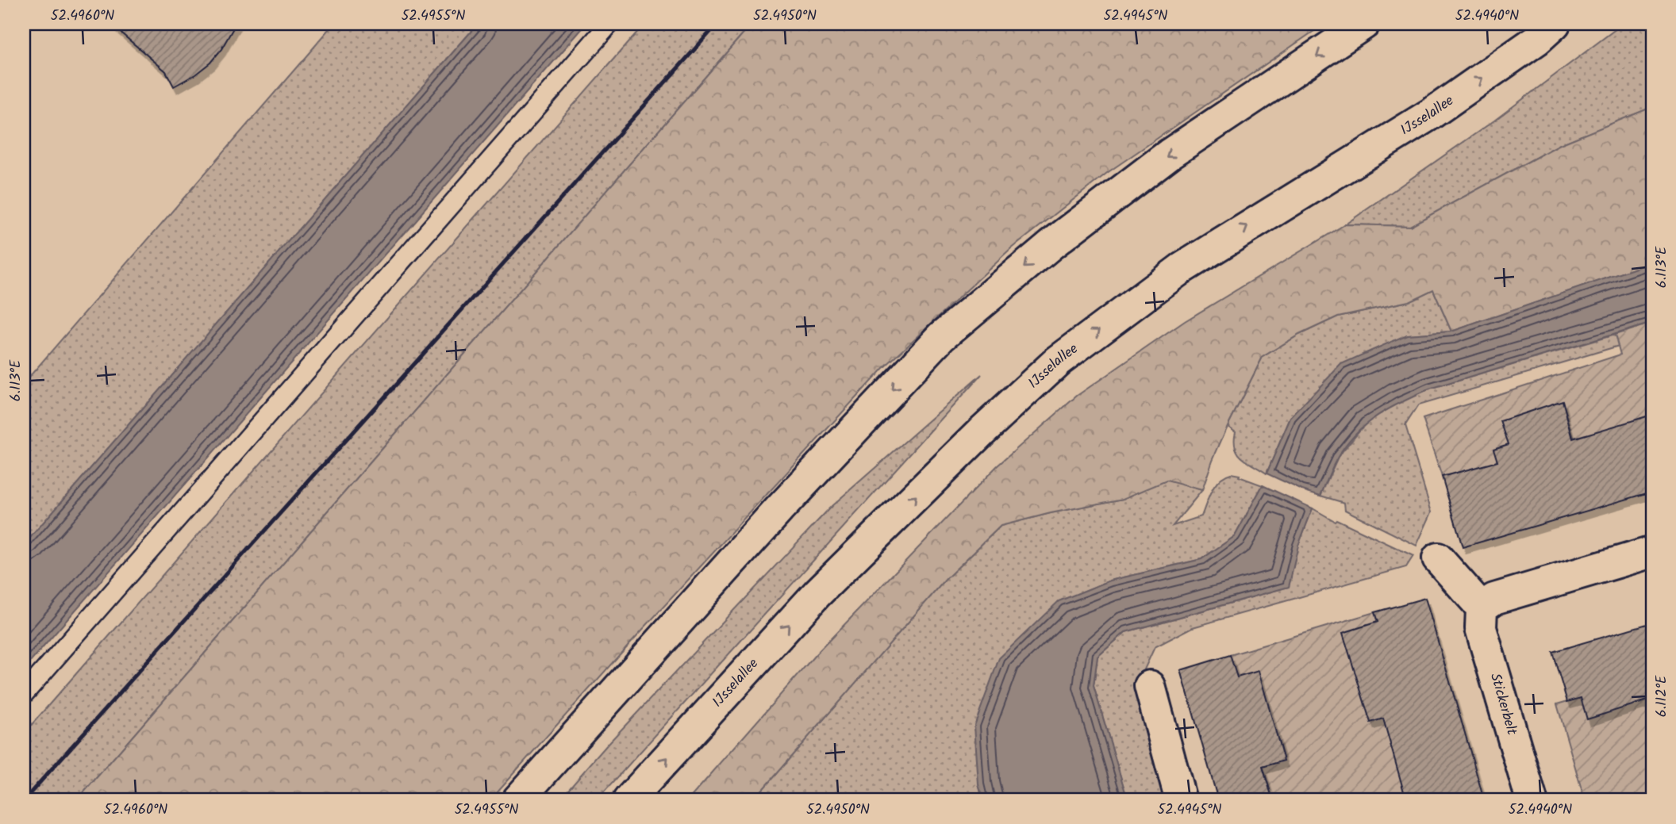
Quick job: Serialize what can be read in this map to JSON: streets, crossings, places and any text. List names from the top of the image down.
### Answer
{
  "streets": {
    "main road": ["IJsselallee", "Stickerbelt"]
  },
  "coordinates": [
    "52.4960°N",
    "52.4955°N",
    "52.4950°N",
    "52.4945°N",
    "52.4940°N",
    "6.113°E",
    "6.112°E"
  ]
}
